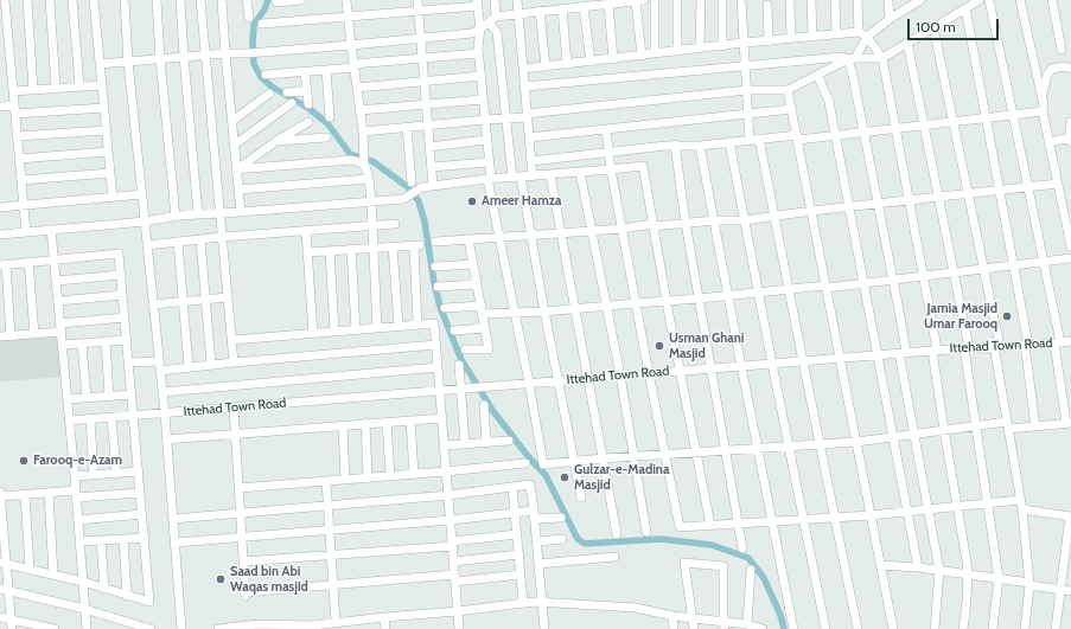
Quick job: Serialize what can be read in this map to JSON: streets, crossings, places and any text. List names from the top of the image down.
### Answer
{
  "streets": {
    "street": ["Ittehad Town Road"]
  },
  "places": [
    "Ameer Hamza",
    "Jamia Masjid Umar Farooq",
    "Usman Ghani Masjid",
    "Farooq-e-Azam",
    "Gulzar-e-Madina Masjid",
    "Saad bin Abi Waqas masjid"
  ],
  "scale_bar": "100 m"
}
